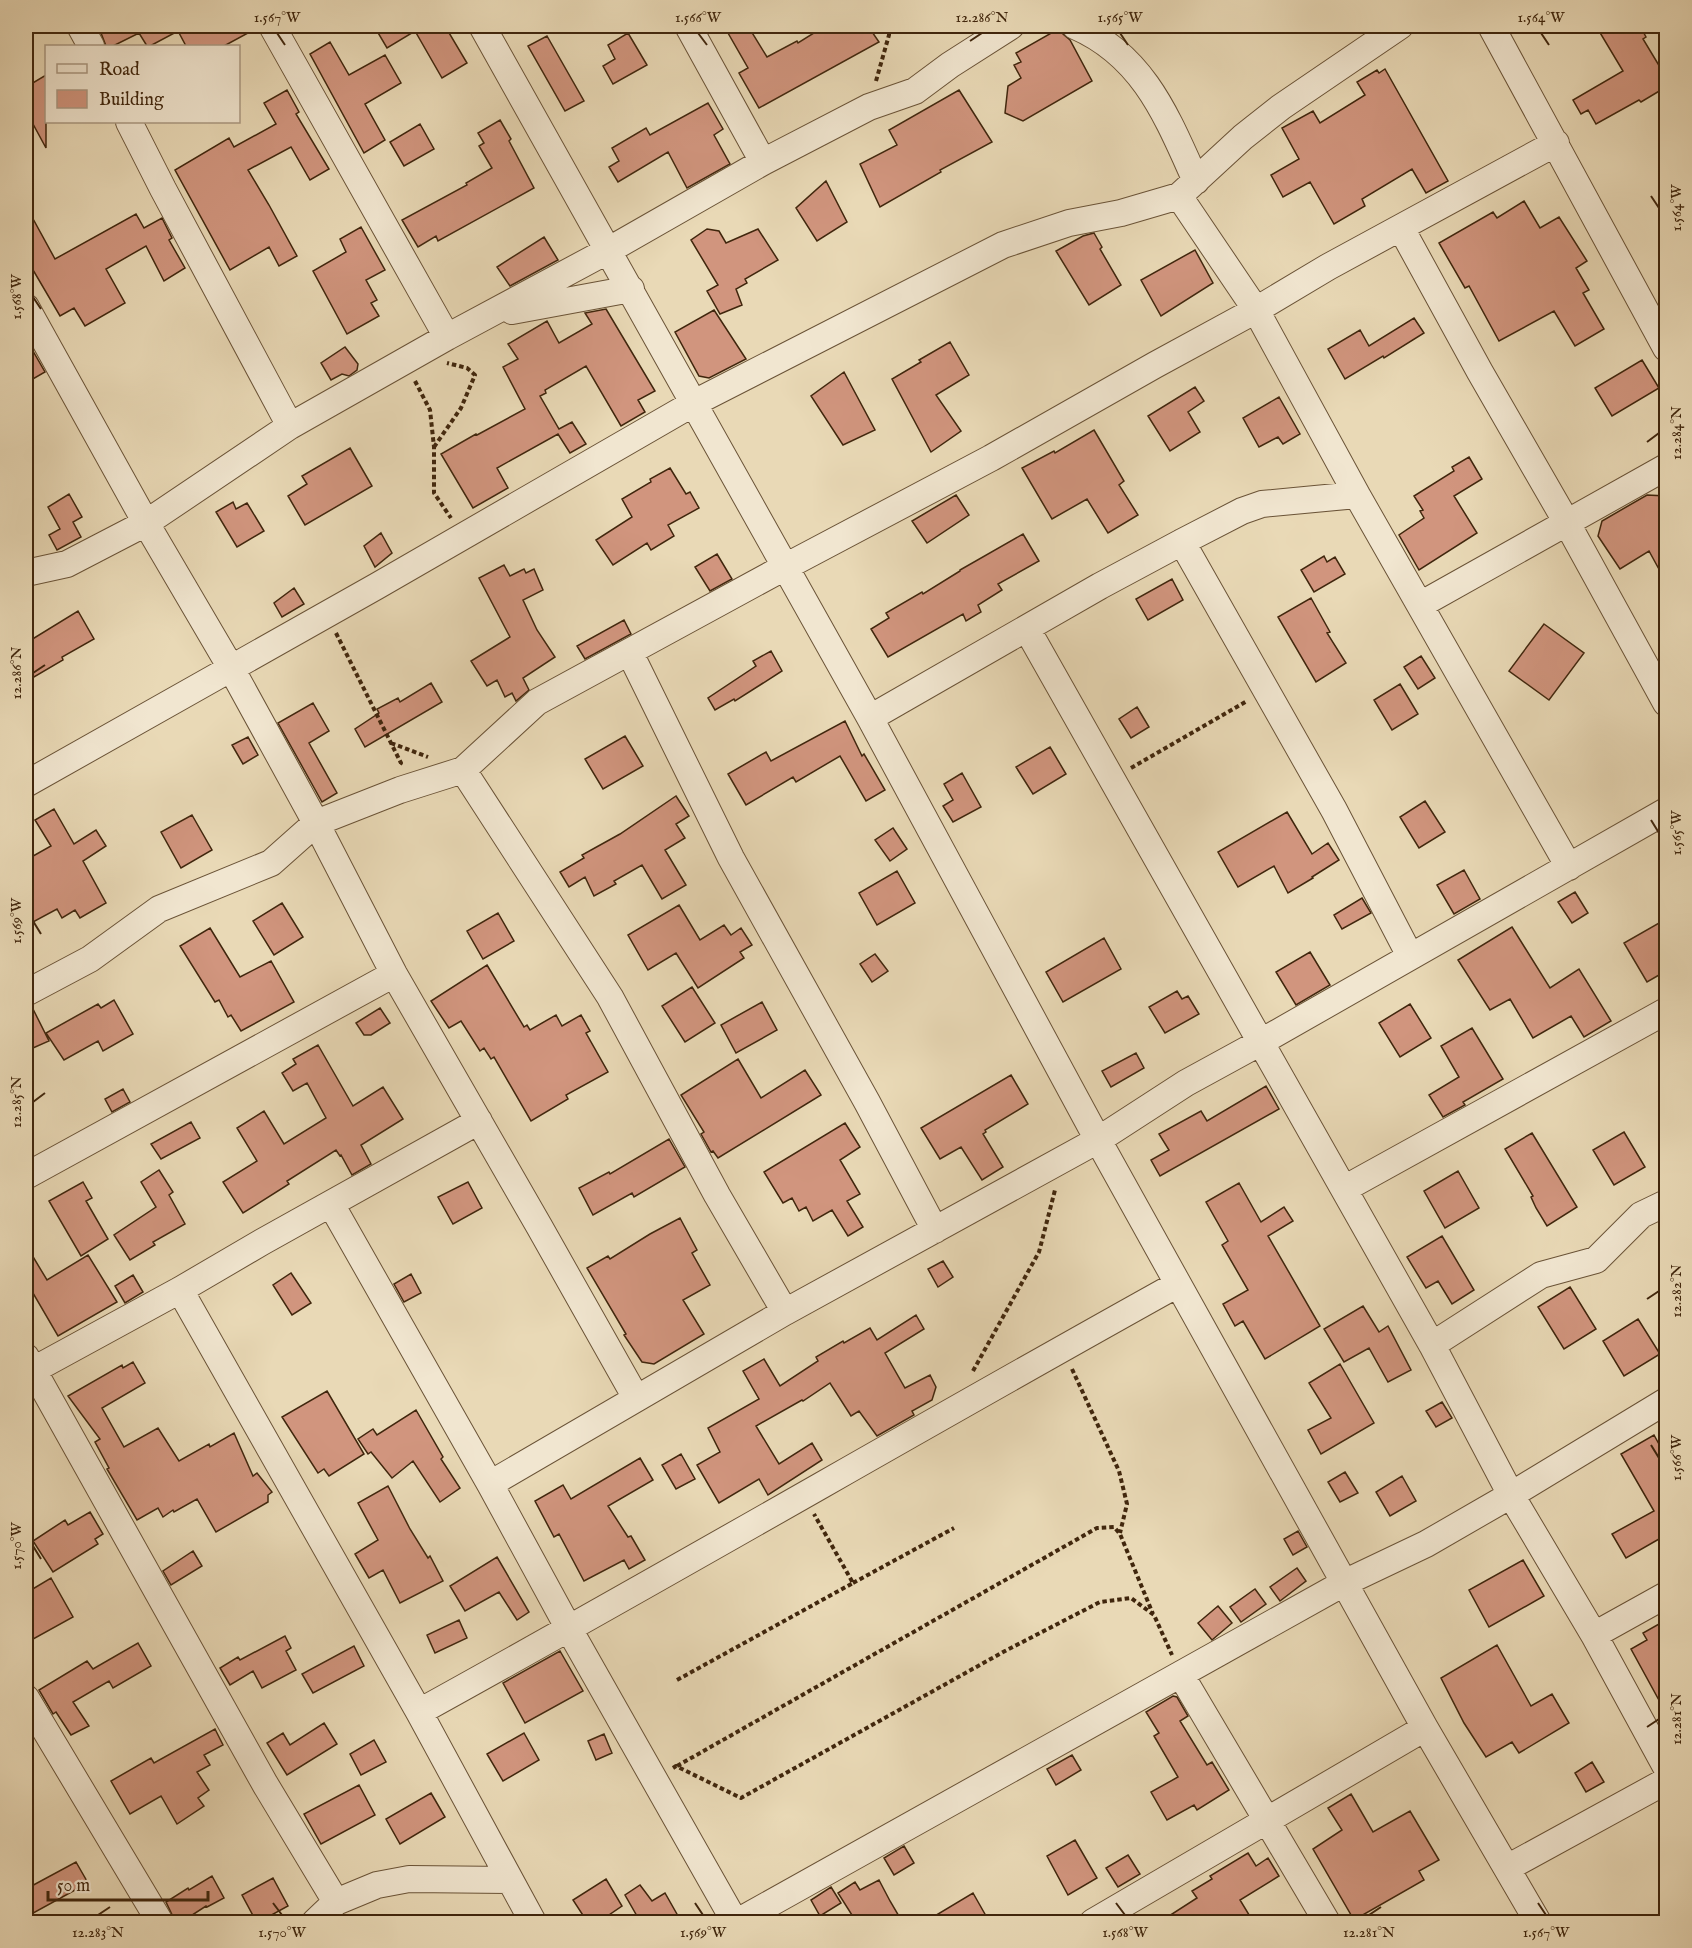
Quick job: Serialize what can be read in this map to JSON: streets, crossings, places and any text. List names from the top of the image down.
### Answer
{
  "legend": ["Road", "Building"],
  "scale_bar": "50 m",
  "coordinates": [
    "1.567°W",
    "1.566°W",
    "12.286°N",
    "1.565°W",
    "1.564°W",
    "1.568°W",
    "12.284°N",
    "1.569°W",
    "12.285°N",
    "12.282°N",
    "1.570°W",
    "12.281°N",
    "12.283°N"
  ]
}
